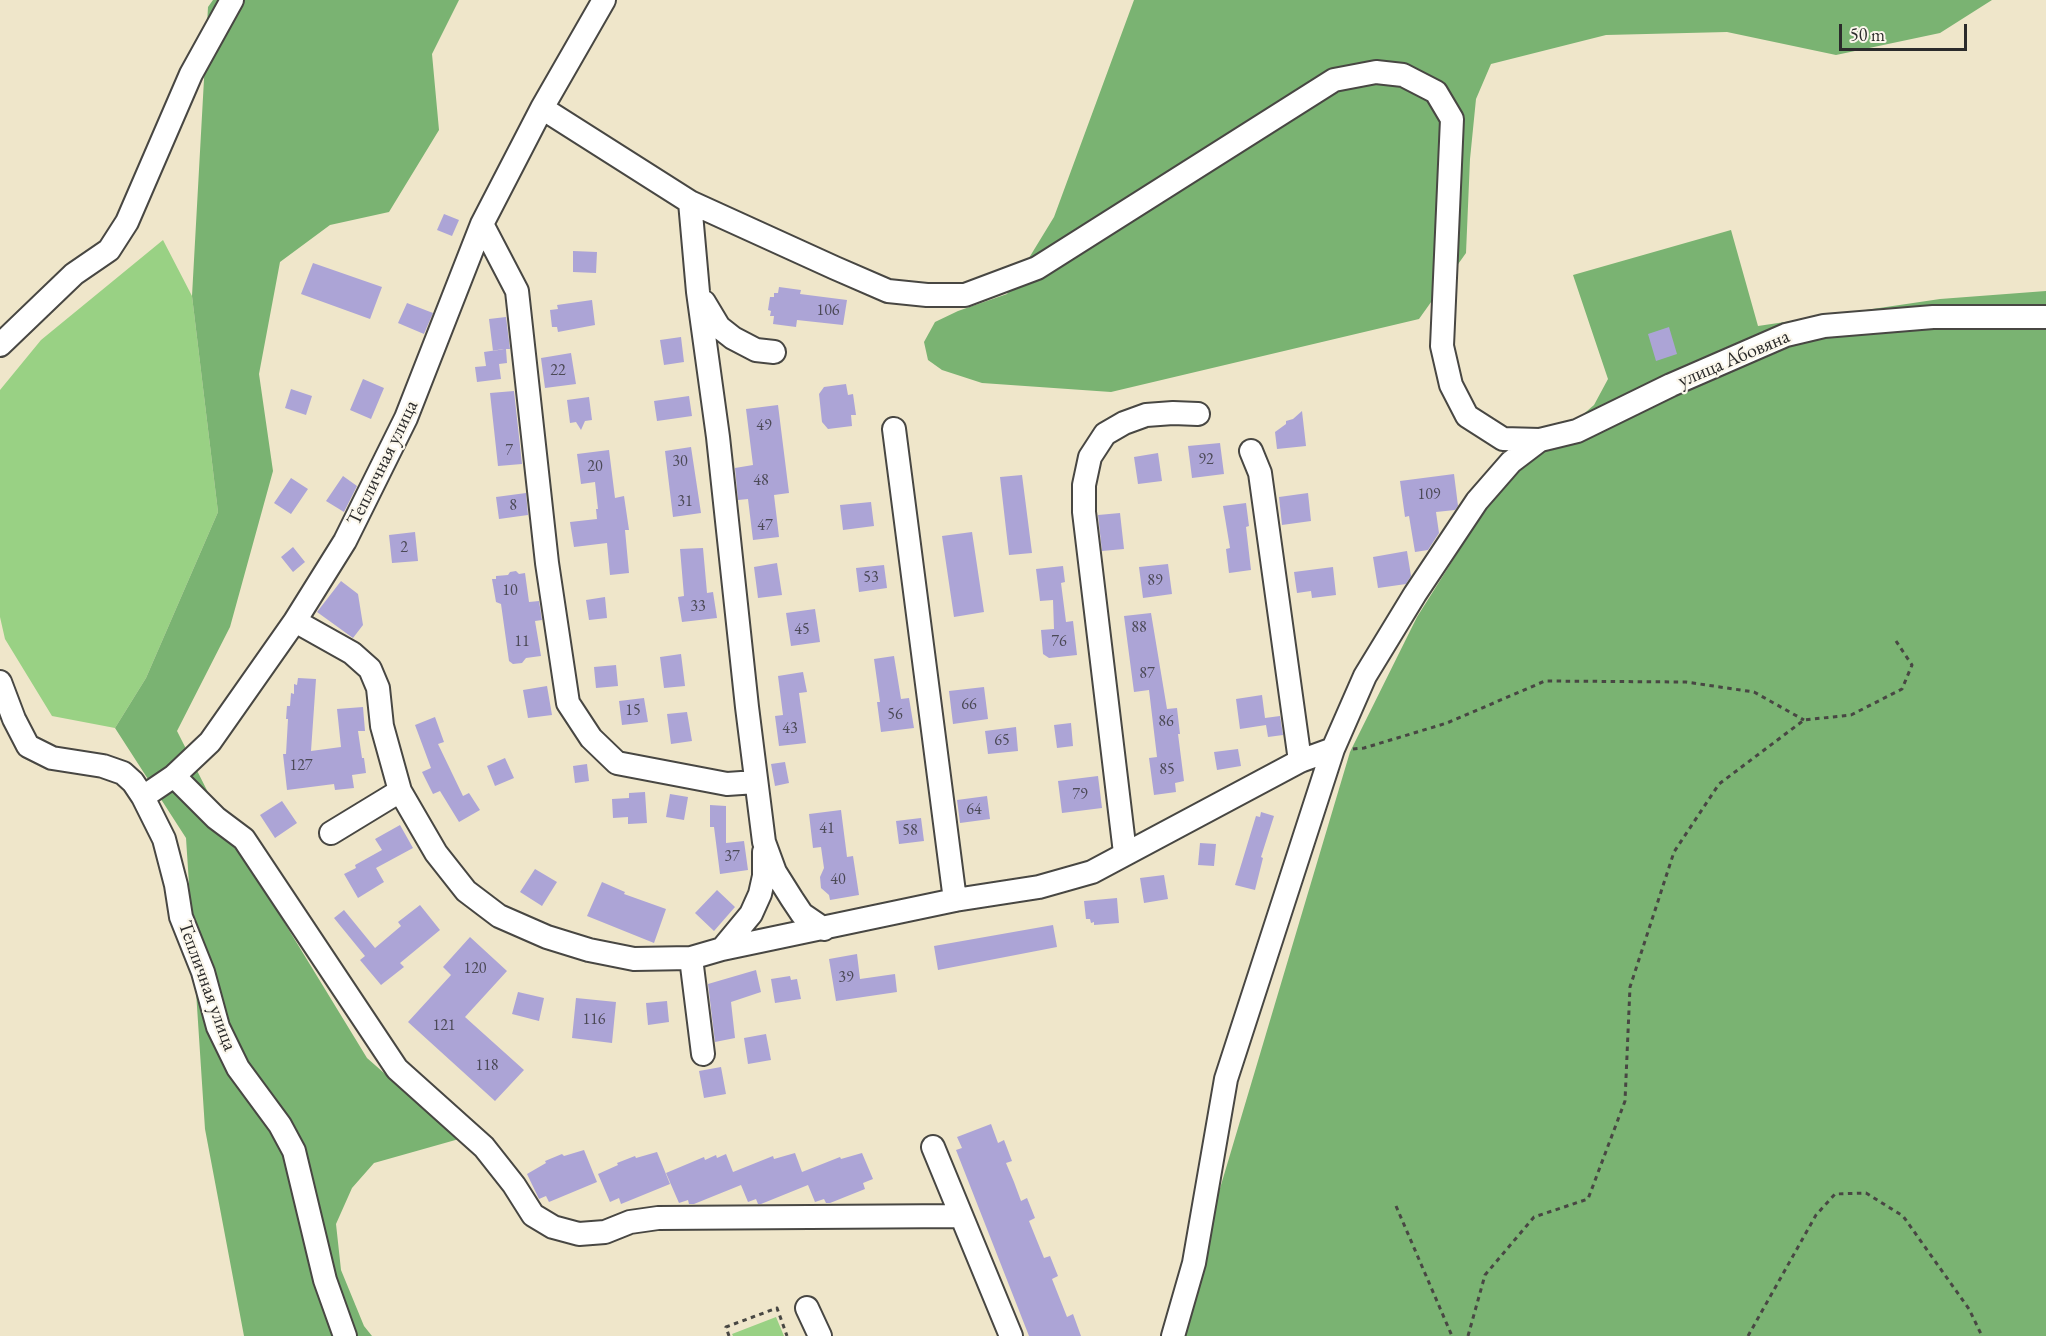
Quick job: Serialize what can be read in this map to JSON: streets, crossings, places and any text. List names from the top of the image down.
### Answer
{
  "streets": {
    "street": ["улица Абовяна", "Тепличная улица"]
  },
  "house_numbers": [
    "106",
    "22",
    "49",
    "7",
    "92",
    "30",
    "20",
    "48",
    "109",
    "31",
    "8",
    "47",
    "2",
    "53",
    "89",
    "10",
    "33",
    "88",
    "45",
    "11",
    "76",
    "87",
    "66",
    "15",
    "56",
    "86",
    "43",
    "65",
    "127",
    "85",
    "79",
    "64",
    "41",
    "58",
    "37",
    "40",
    "120",
    "39",
    "116",
    "121",
    "118"
  ],
  "scale_bar": "50 m"
}
